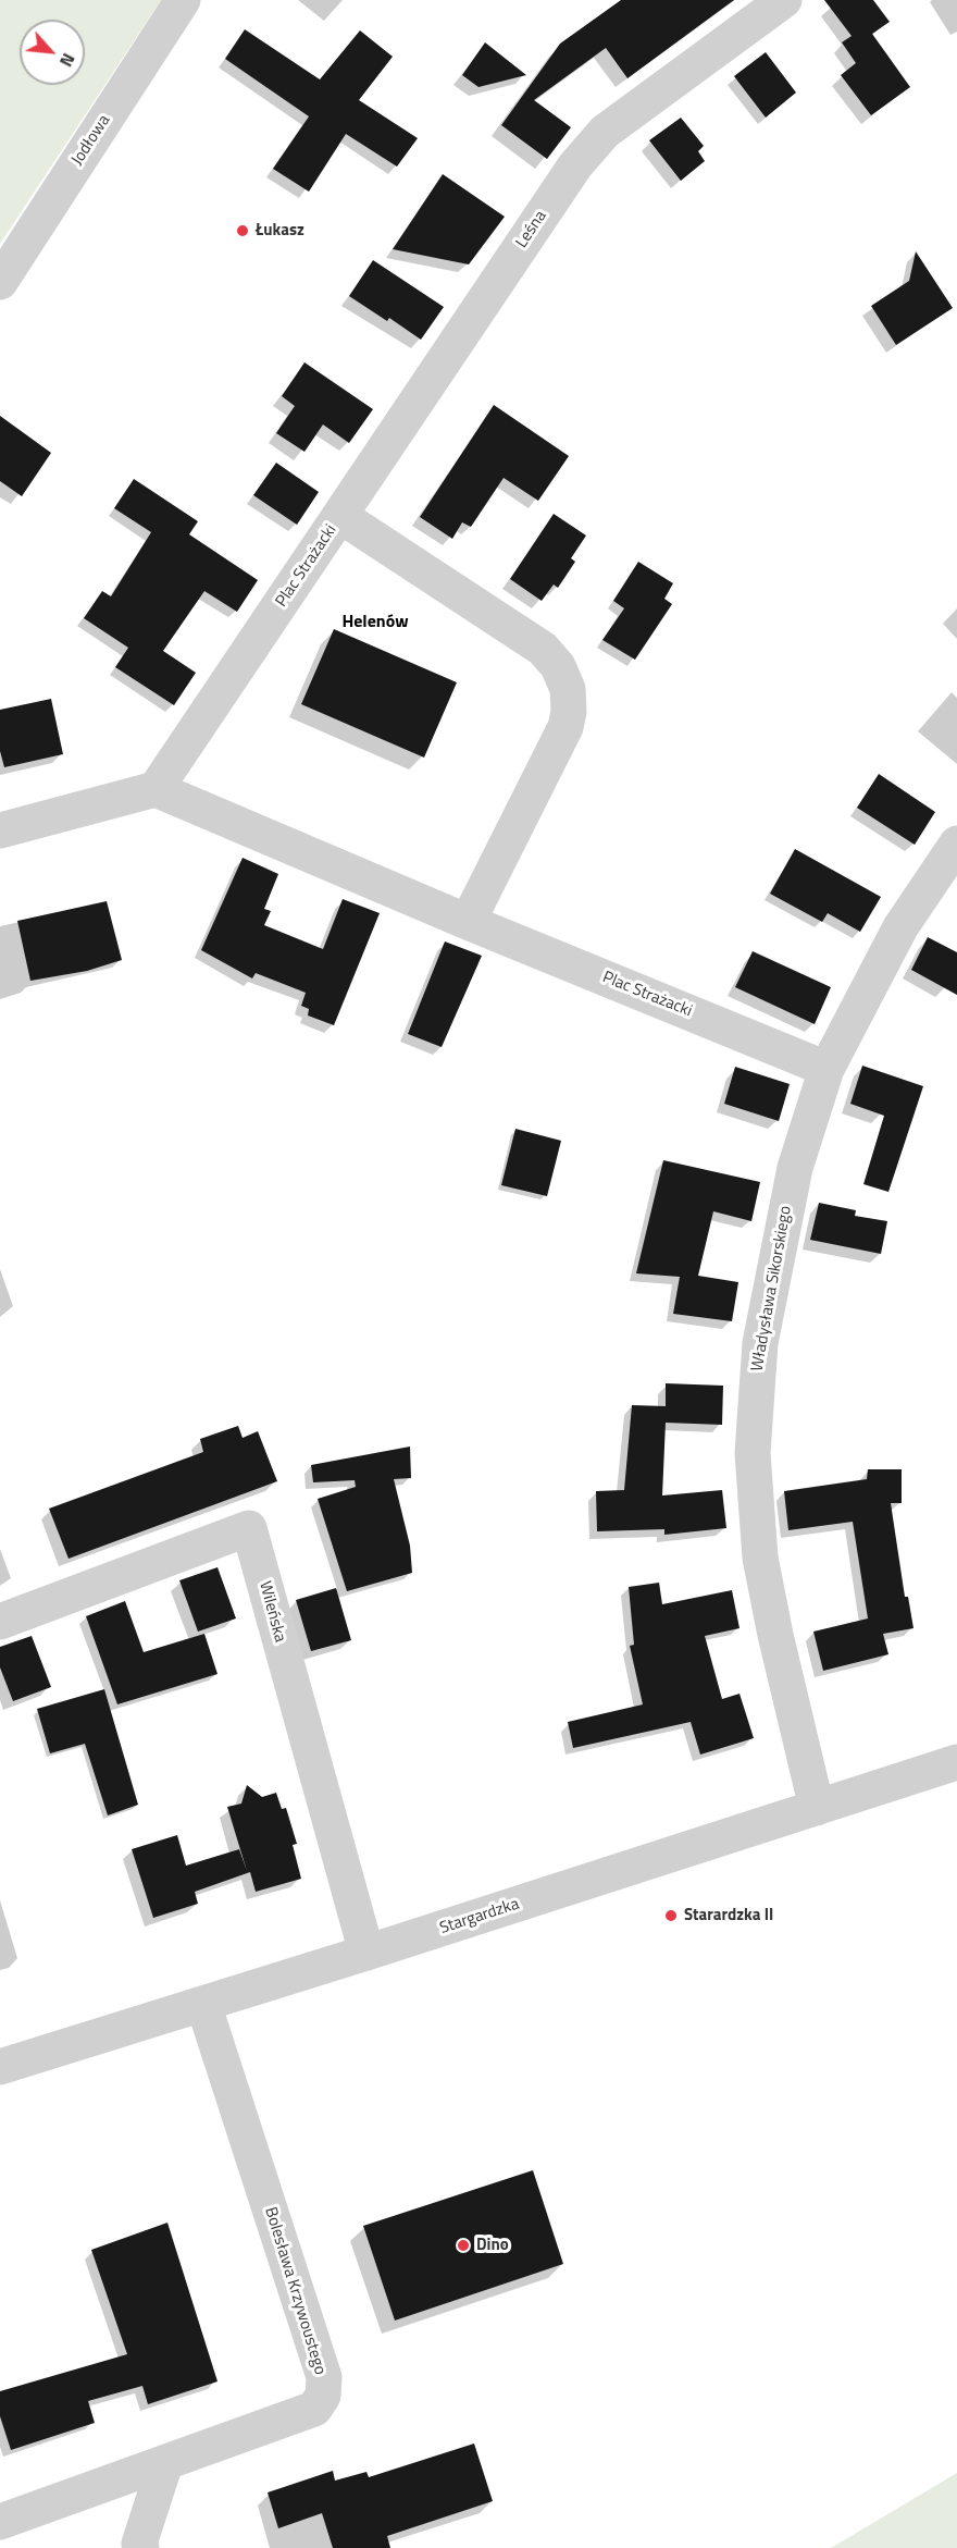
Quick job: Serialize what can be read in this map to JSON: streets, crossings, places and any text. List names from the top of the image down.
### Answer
{
  "streets": {
    "street": [
      "Jodłowa",
      "Leśna",
      "Plac Strażacki",
      "Władysława Sikorskiego",
      "Wileńska",
      "Stargardzka",
      "Bolesława Krzywoustego"
    ]
  },
  "crossings": [
    ["Leśna", "Plac Strażacki"],
    ["Plac Strażacki", "Władysława Sikorskiego"],
    ["Władysława Sikorskiego", "Stargardzka"],
    ["Wileńska", "Stargardzka"],
    ["Stargardzka", "Bolesława Krzywoustego"]
  ],
  "districts": ["Helenów"],
  "places": ["Łukasz", "Starardzka II", "Dino"],
  "north": "bottom right"
}
